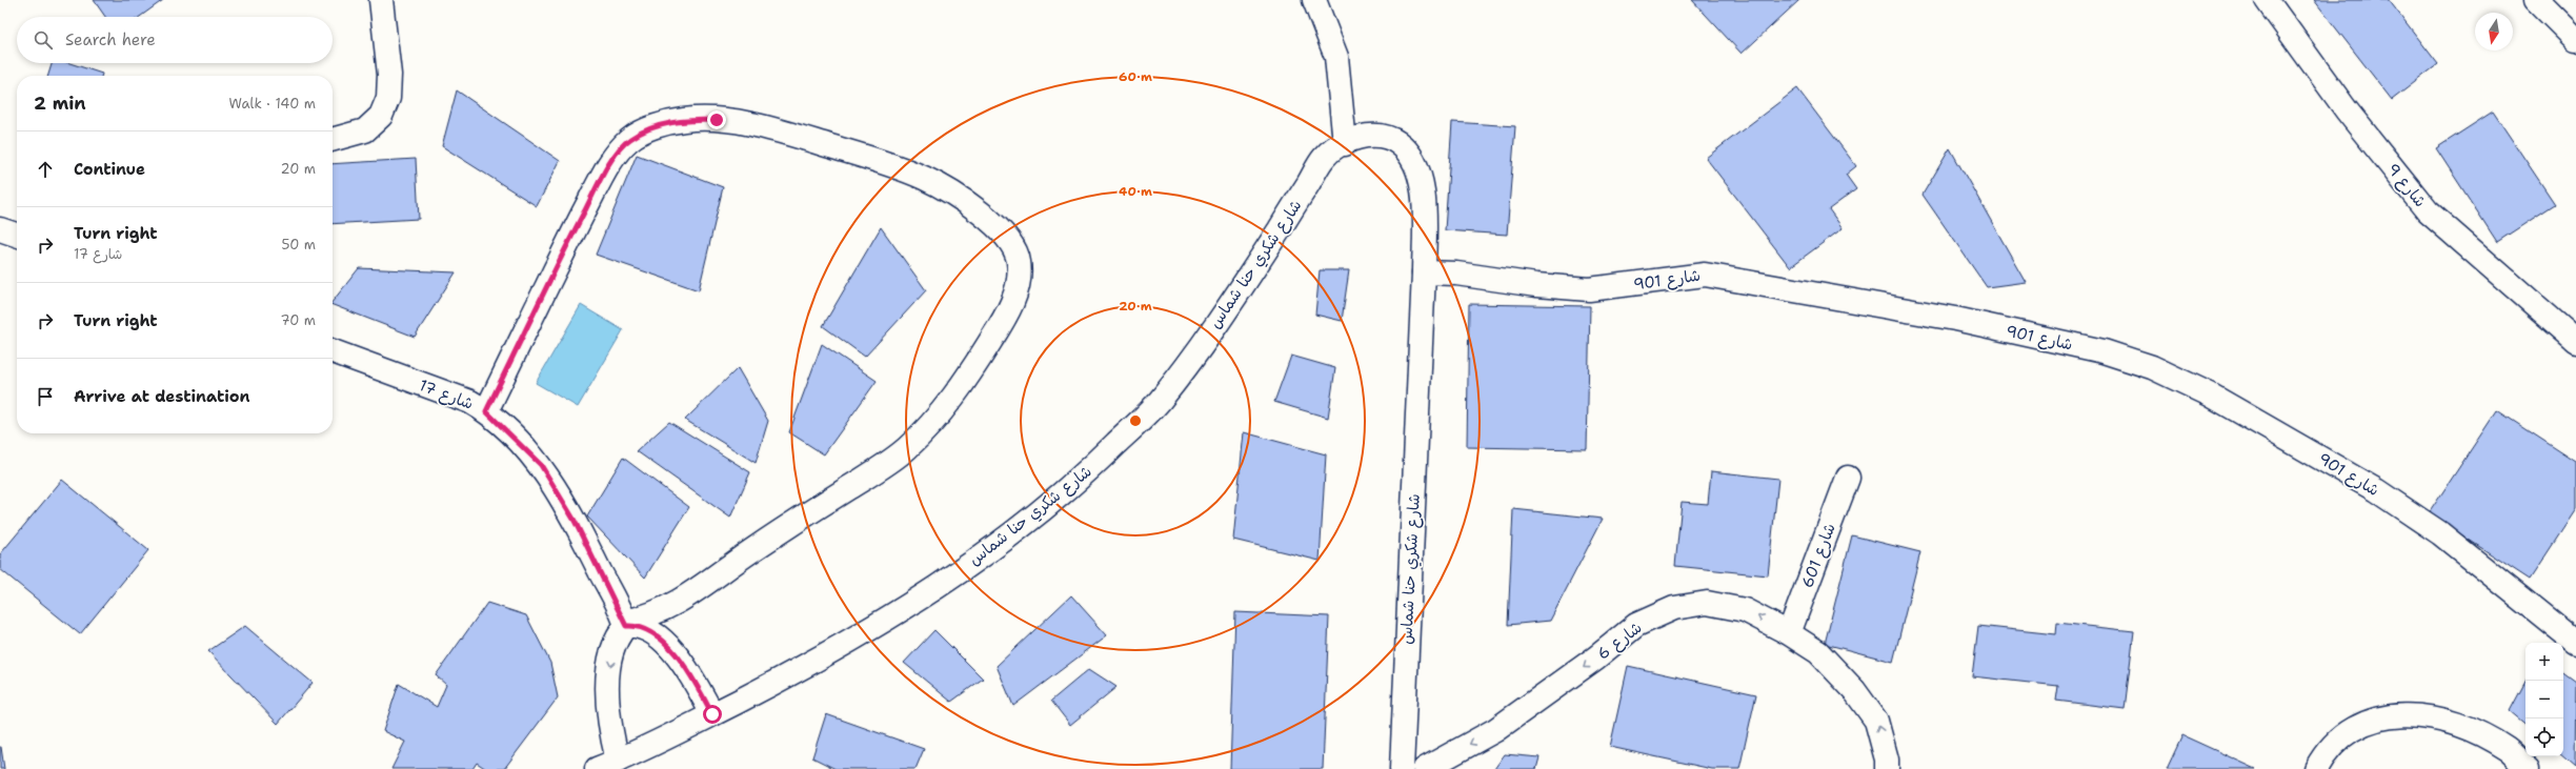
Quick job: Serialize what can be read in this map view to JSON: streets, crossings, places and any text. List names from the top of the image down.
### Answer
{
  "streets": {
    "street": [
      "شارع 9",
      "شارع شكري حنا شماس",
      "شارع 901",
      "شارع 17",
      "شارع 601",
      "شارع 6"
    ]
  },
  "crossings": [
    ["شارع شكري حنا شماس", "شارع 901"],
    ["شارع 601", "شارع 6"]
  ],
  "north": "bottom",
  "page": {
    "search": "Search here",
    "heading": ["2 min", "Walk · 140 m"],
    "list": [
      ["Continue", "20 m"],
      ["Turn right", "شارع 17", "50 m"],
      ["Turn right", "70 m"],
      "Arrive at destination"
    ],
    "map_buttons": ["+", "−"]
  },
  "rings": ["60 m", "40 m", "20 m"]
}
